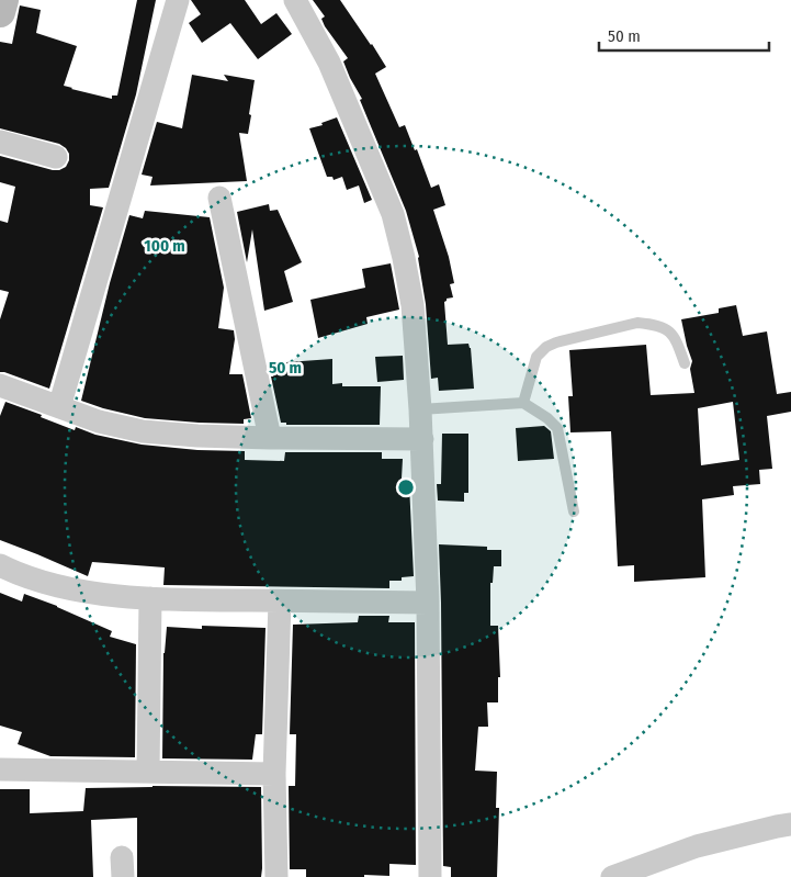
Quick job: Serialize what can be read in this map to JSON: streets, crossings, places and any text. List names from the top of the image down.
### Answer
{
  "scale_bar": "50 m",
  "rings": ["100 m", "50 m"]
}
